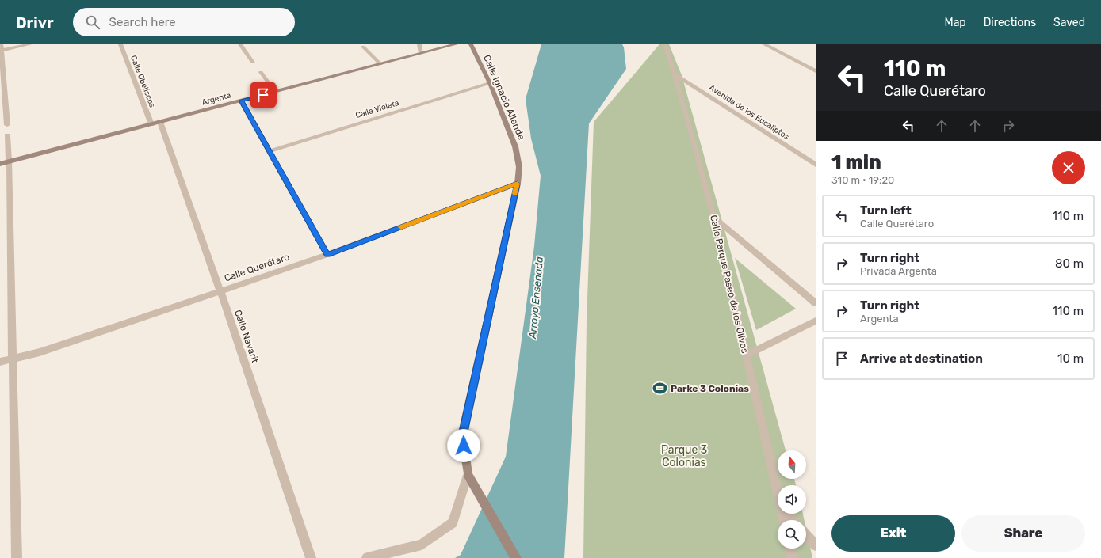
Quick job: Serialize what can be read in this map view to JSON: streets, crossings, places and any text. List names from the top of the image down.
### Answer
{
  "streets": {
    "street": [
      "Calle Obeliscos",
      "Calle Ignacio Allende",
      "Argenta",
      "Calle Violeta",
      "Avenida de los Eucaliptos",
      "Calle Querétaro",
      "Calle Parque Paseo de los Olivos",
      "Calle Nayarit"
    ]
  },
  "crossings": [
    ["Calle Obeliscos", "Argenta"],
    ["Calle Ignacio Allende", "Calle Violeta"],
    ["Calle Ignacio Allende", "Calle Querétaro"],
    ["Argenta", "Calle Nayarit"],
    ["Avenida de los Eucaliptos", "Calle Parque Paseo de los Olivos"],
    ["Calle Querétaro", "Calle Nayarit"]
  ],
  "water": ["Arroyo Ensenada"],
  "parks": ["Parque 3 Colonias"],
  "places": {
    "sports": ["Parke 3 Colonias"]
  },
  "north": "top",
  "page": {
    "header": "Drivr",
    "search": "Search here",
    "nav": ["Map", "Directions", "Saved"],
    "turn": ["110 m", "Calle Querétaro"],
    "heading": ["1 min", "310 m · 19:20"],
    "list": [
      {
        "name": "Turn left",
        "note": "Calle Querétaro",
        "value": "110 m"
      },
      {
        "name": "Turn right",
        "note": "Privada Argenta",
        "value": "80 m"
      },
      {
        "name": "Turn right",
        "note": "Argenta",
        "value": "110 m"
      },
      {
        "name": "Arrive at destination",
        "value": "10 m"
      }
    ],
    "buttons": ["Exit", "Share"]
  }
}
